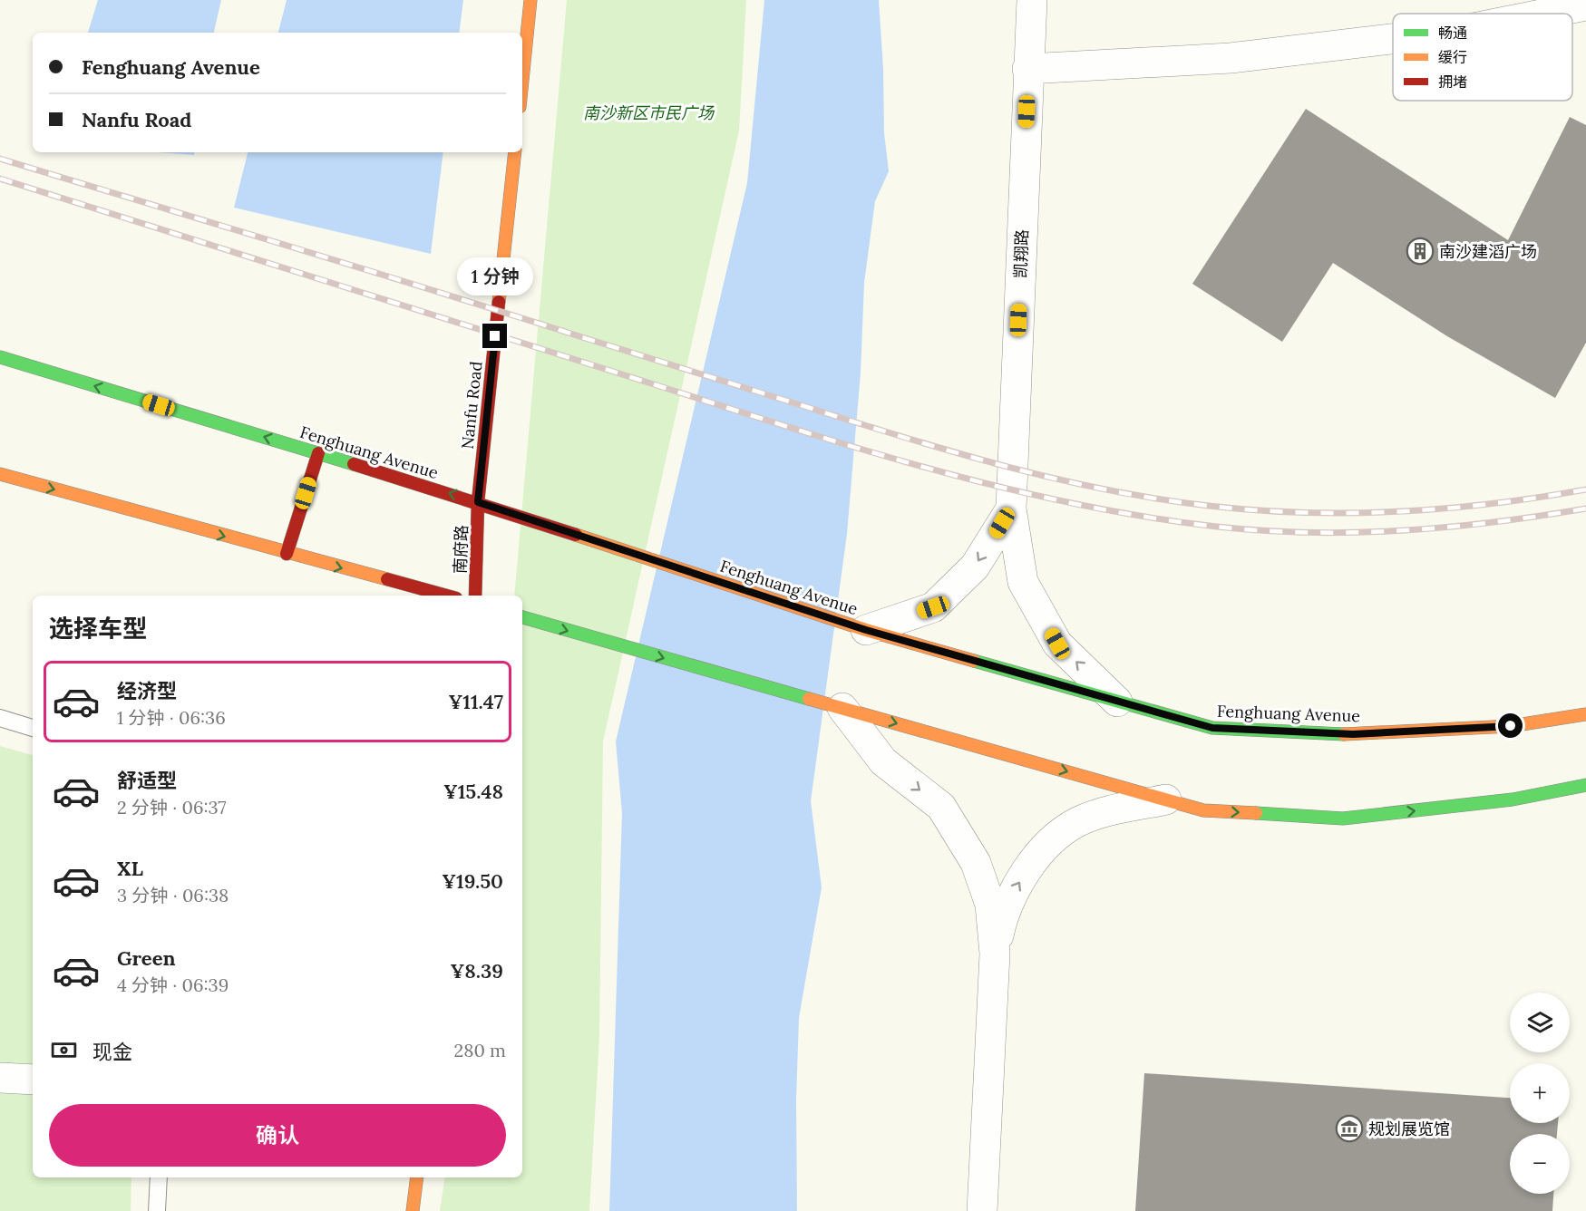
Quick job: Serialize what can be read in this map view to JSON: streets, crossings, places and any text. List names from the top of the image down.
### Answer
{
  "streets": {
    "main road": ["Nanfu Road", "Fenghuang Avenue", "南府路"],
    "street": ["凯翔路"]
  },
  "crossings": [
    ["凯翔路", "Fenghuang Avenue"],
    ["Nanfu Road", "Fenghuang Avenue"],
    ["Nanfu Road", "南府路"],
    ["Fenghuang Avenue", "南府路"]
  ],
  "parks": ["南沙新区市民广场"],
  "places": {
    "building": ["南沙建滔广场"],
    "museum": ["规划展览馆"]
  },
  "legend": ["畅通", "缓行", "拥堵"],
  "page": {
    "banner": ["Fenghuang Avenue", "Nanfu Road"],
    "bubble": "1 分钟",
    "heading": "选择车型",
    "list": [
      {
        "name": "经济型",
        "note": "1 分钟 · 06:36",
        "value": "¥11.47"
      },
      {
        "name": "舒适型",
        "note": "2 分钟 · 06:37",
        "value": "¥15.48"
      },
      {
        "name": "XL",
        "note": "3 分钟 · 06:38",
        "value": "¥19.50"
      },
      {
        "name": "Green",
        "note": "4 分钟 · 06:39",
        "value": "¥8.39"
      }
    ],
    "map_buttons": ["+", "−"],
    "pay": ["现金", "280 m"],
    "buttons": "确认"
  }
}
